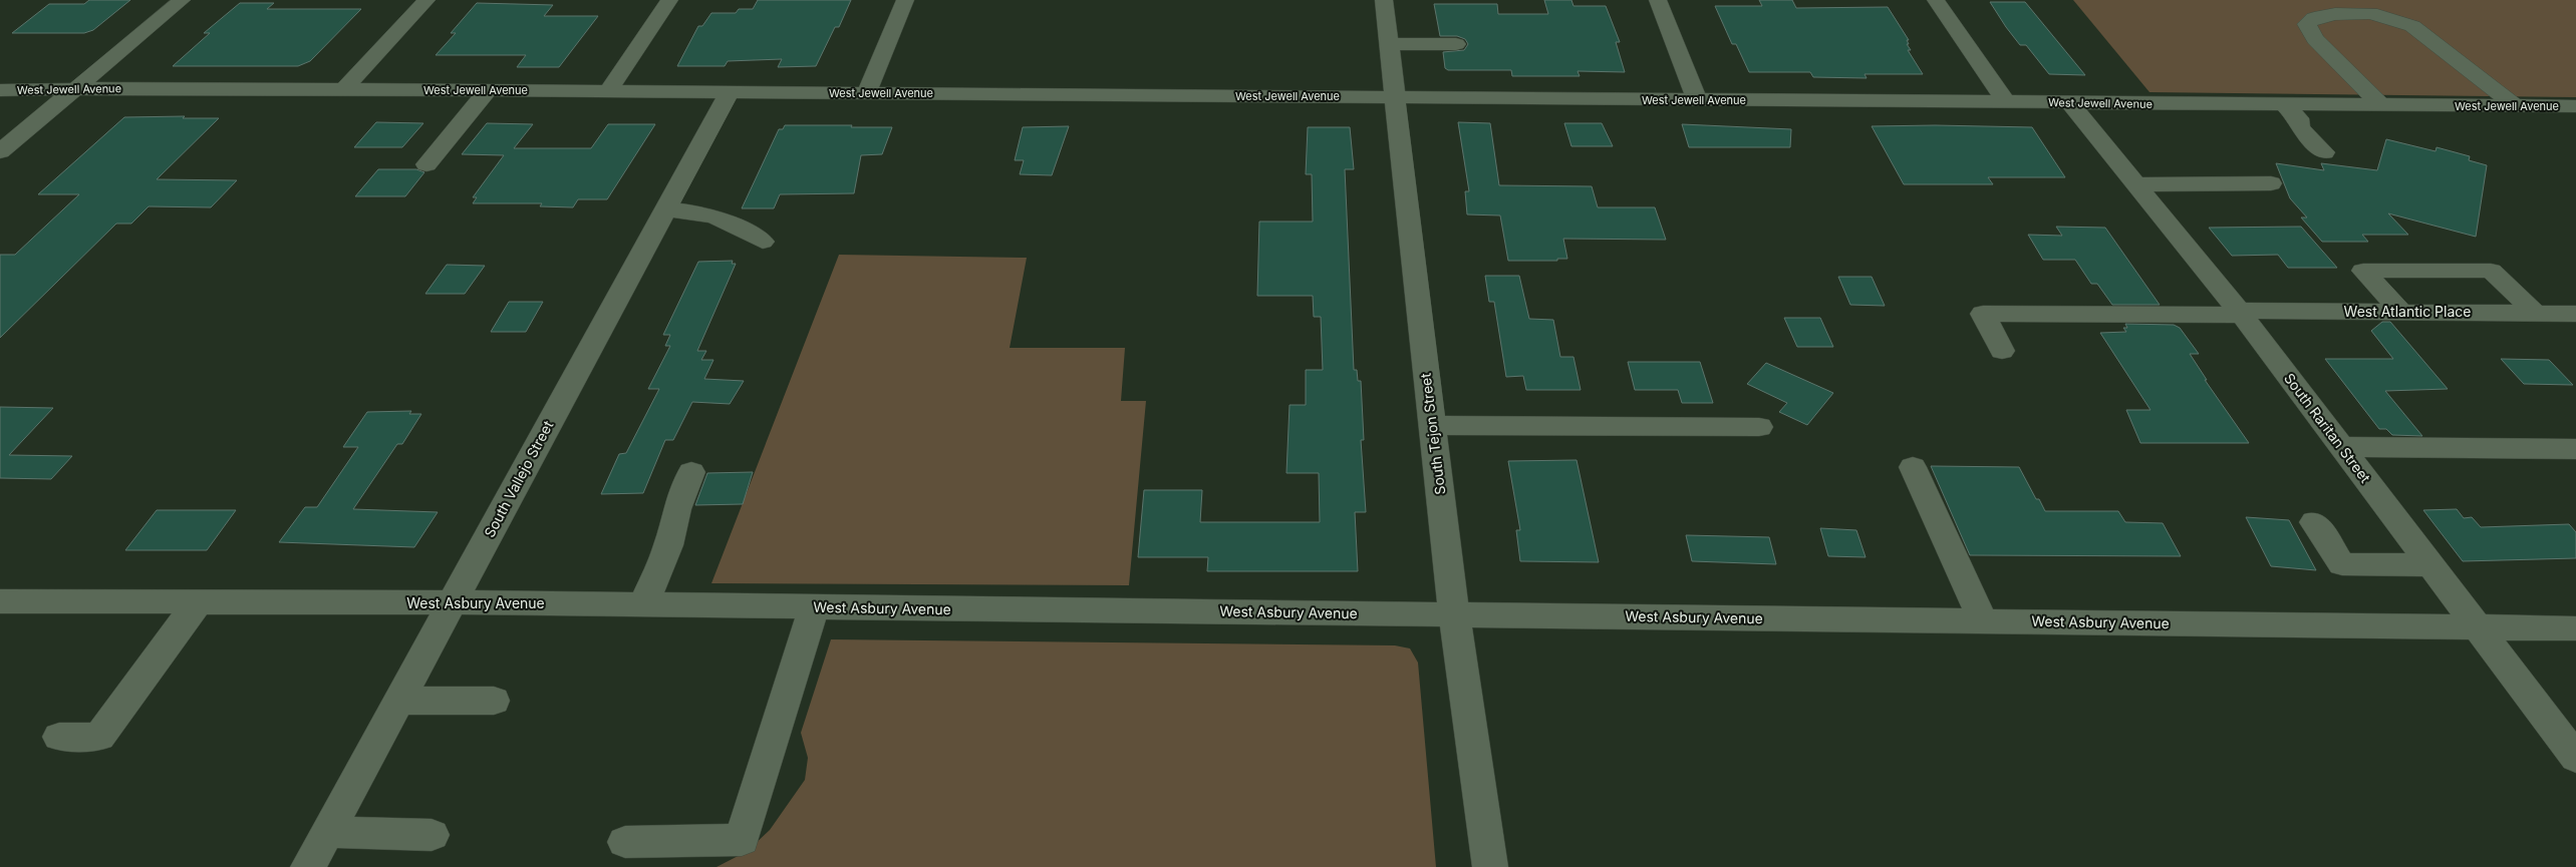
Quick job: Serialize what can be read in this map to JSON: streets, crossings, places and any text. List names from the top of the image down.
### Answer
{
  "streets": {
    "street": [
      "West Jewell Avenue",
      "West Atlantic Place",
      "South Raritan Street",
      "South Tejon Street",
      "South Vallejo Street",
      "West Asbury Avenue"
    ]
  },
  "crossings": [
    ["West Jewell Avenue", "South Raritan Street"],
    ["West Jewell Avenue", "South Tejon Street"],
    ["West Jewell Avenue", "South Vallejo Street"],
    ["West Atlantic Place", "South Raritan Street"],
    ["South Raritan Street", "West Asbury Avenue"],
    ["South Tejon Street", "West Asbury Avenue"],
    ["South Vallejo Street", "West Asbury Avenue"]
  ]
}
